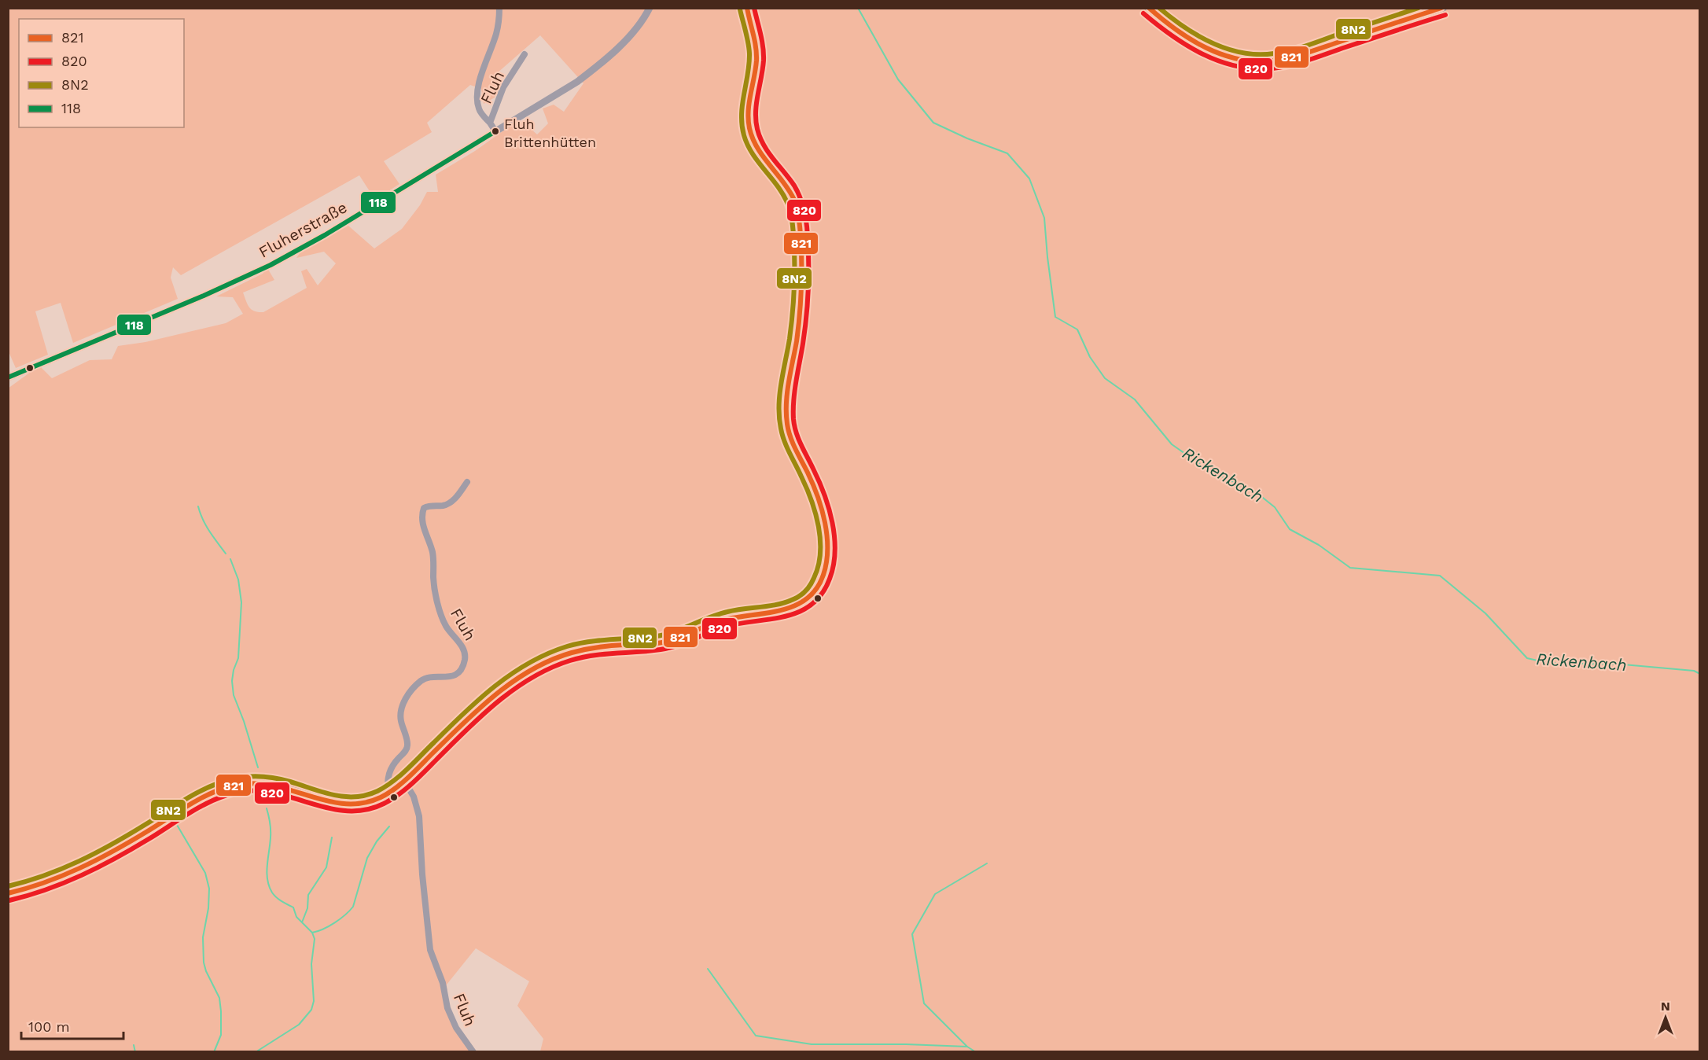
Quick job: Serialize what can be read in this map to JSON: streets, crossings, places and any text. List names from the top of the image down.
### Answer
{
  "streets": {
    "street": ["Fluh", "Fluherstraße"]
  },
  "crossings": [
    ["Fluh", "Fluherstraße"]
  ],
  "water": ["Rickenbach"],
  "places": ["Fluh Brittenhütten"],
  "lines": [
    "transit line 821",
    "transit line 820",
    "transit line 8N2",
    "transit line 118"
  ],
  "legend": [
    "821",
    "820",
    "8N2",
    "118"
  ],
  "scale_bar": "100 m",
  "north": "top"
}
